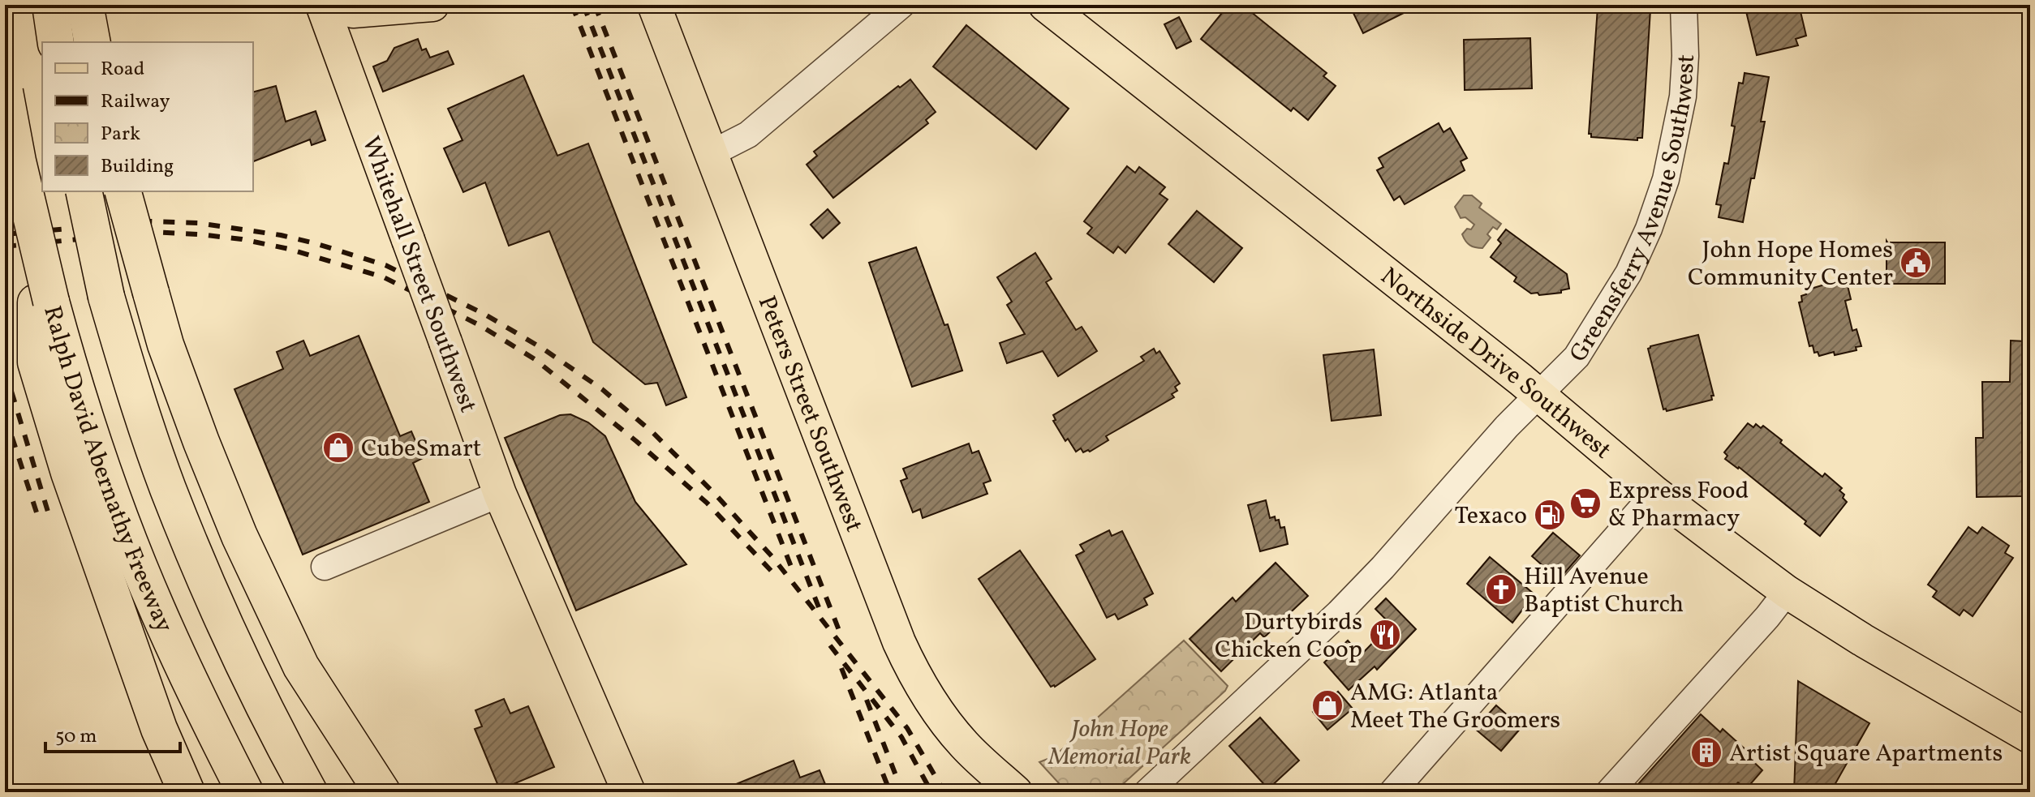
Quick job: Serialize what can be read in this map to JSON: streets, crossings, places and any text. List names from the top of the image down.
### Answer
{
  "streets": {
    "highway": ["Ralph David Abernathy Freeway"],
    "main road": ["Whitehall Street Southwest", "Northside Drive Southwest", "Peters Street Southwest"],
    "street": ["Greensferry Avenue Southwest"]
  },
  "crossings": [
    ["Greensferry Avenue Southwest", "Northside Drive Southwest"]
  ],
  "parks": ["John Hope Memorial Park"],
  "places": {
    "public building": ["John Hope Homes Community Center"],
    "shop": ["CubeSmart", "AMG: Atlanta Meet The Groomers"],
    "supermarket": ["Express Food & Pharmacy"],
    "fuel station": ["Texaco"],
    "church": ["Hill Avenue Baptist Church"],
    "restaurant": ["Durtybirds Chicken Coop"],
    "building": ["Artist Square Apartments"]
  },
  "legend": [
    "Road",
    "Railway",
    "Park",
    "Building"
  ],
  "scale_bar": "50 m"
}
